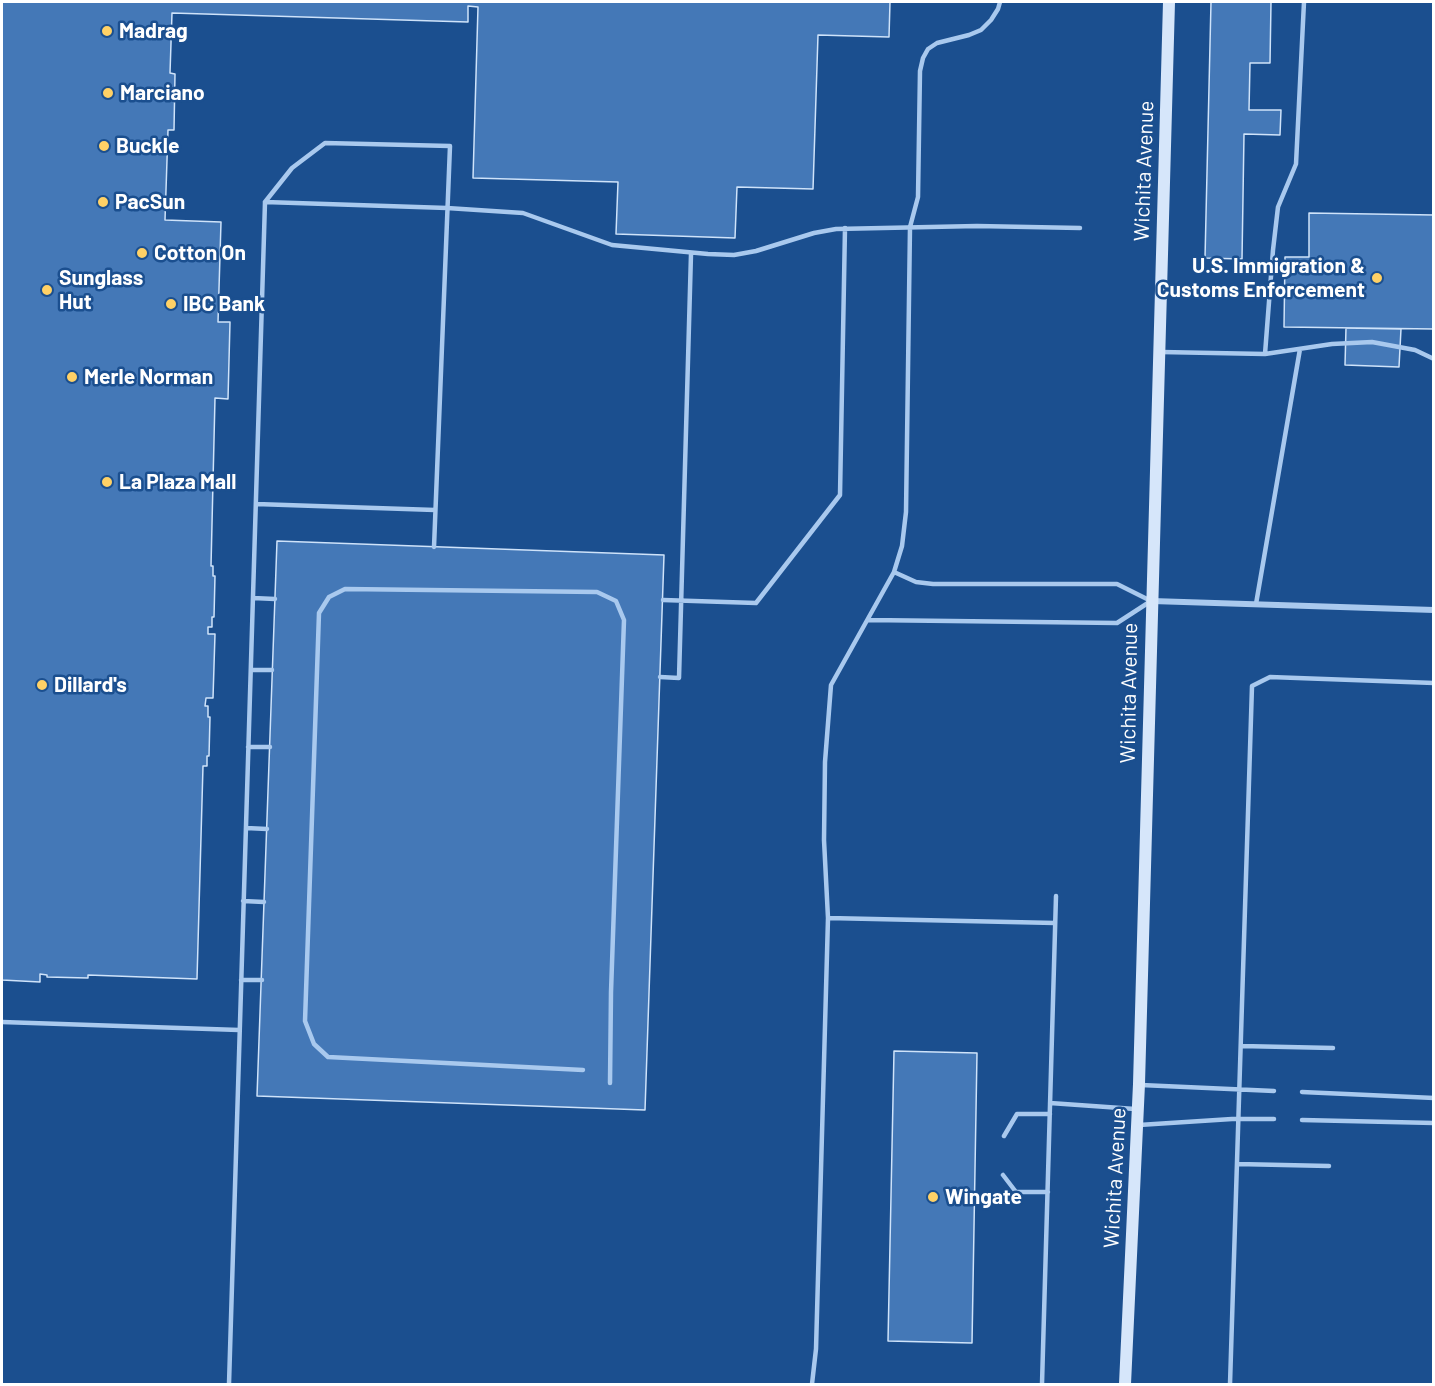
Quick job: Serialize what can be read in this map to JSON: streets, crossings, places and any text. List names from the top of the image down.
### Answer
{
  "streets": {
    "main road": ["Wichita Avenue"]
  },
  "places": [
    "Madrag",
    "Marciano",
    "Buckle",
    "PacSun",
    "Cotton On",
    "U.S. Immigration & Customs Enforcement",
    "Sunglass Hut",
    "IBC Bank",
    "Merle Norman",
    "La Plaza Mall",
    "Dillard's",
    "Wingate"
  ]
}
